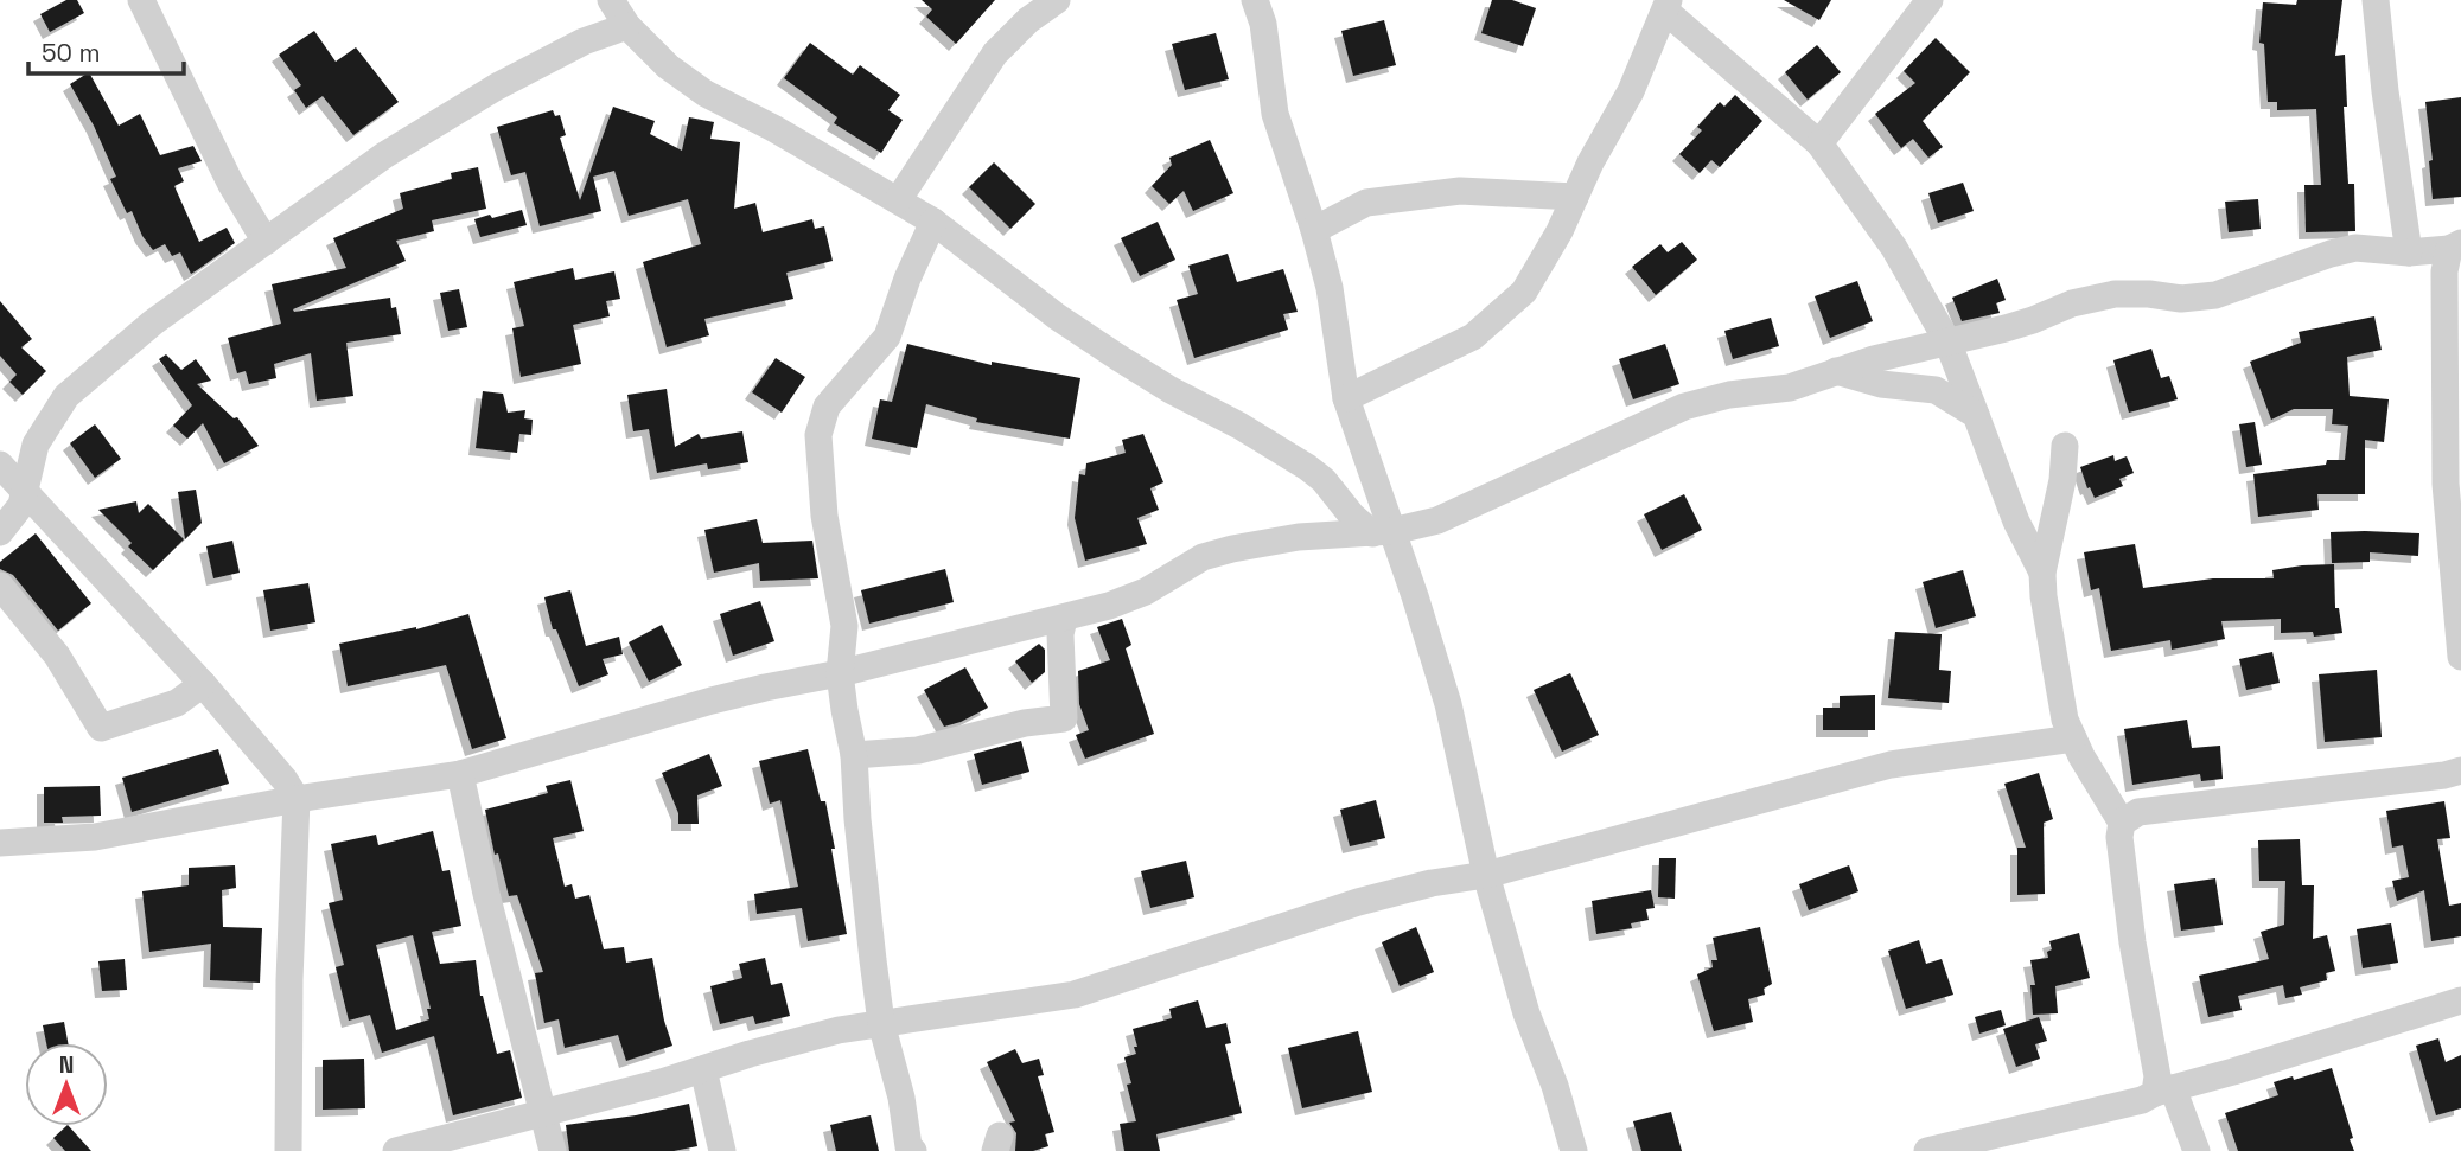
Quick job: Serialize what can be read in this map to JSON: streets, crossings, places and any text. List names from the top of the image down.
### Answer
{
  "scale_bar": "50 m",
  "north": "top"
}
